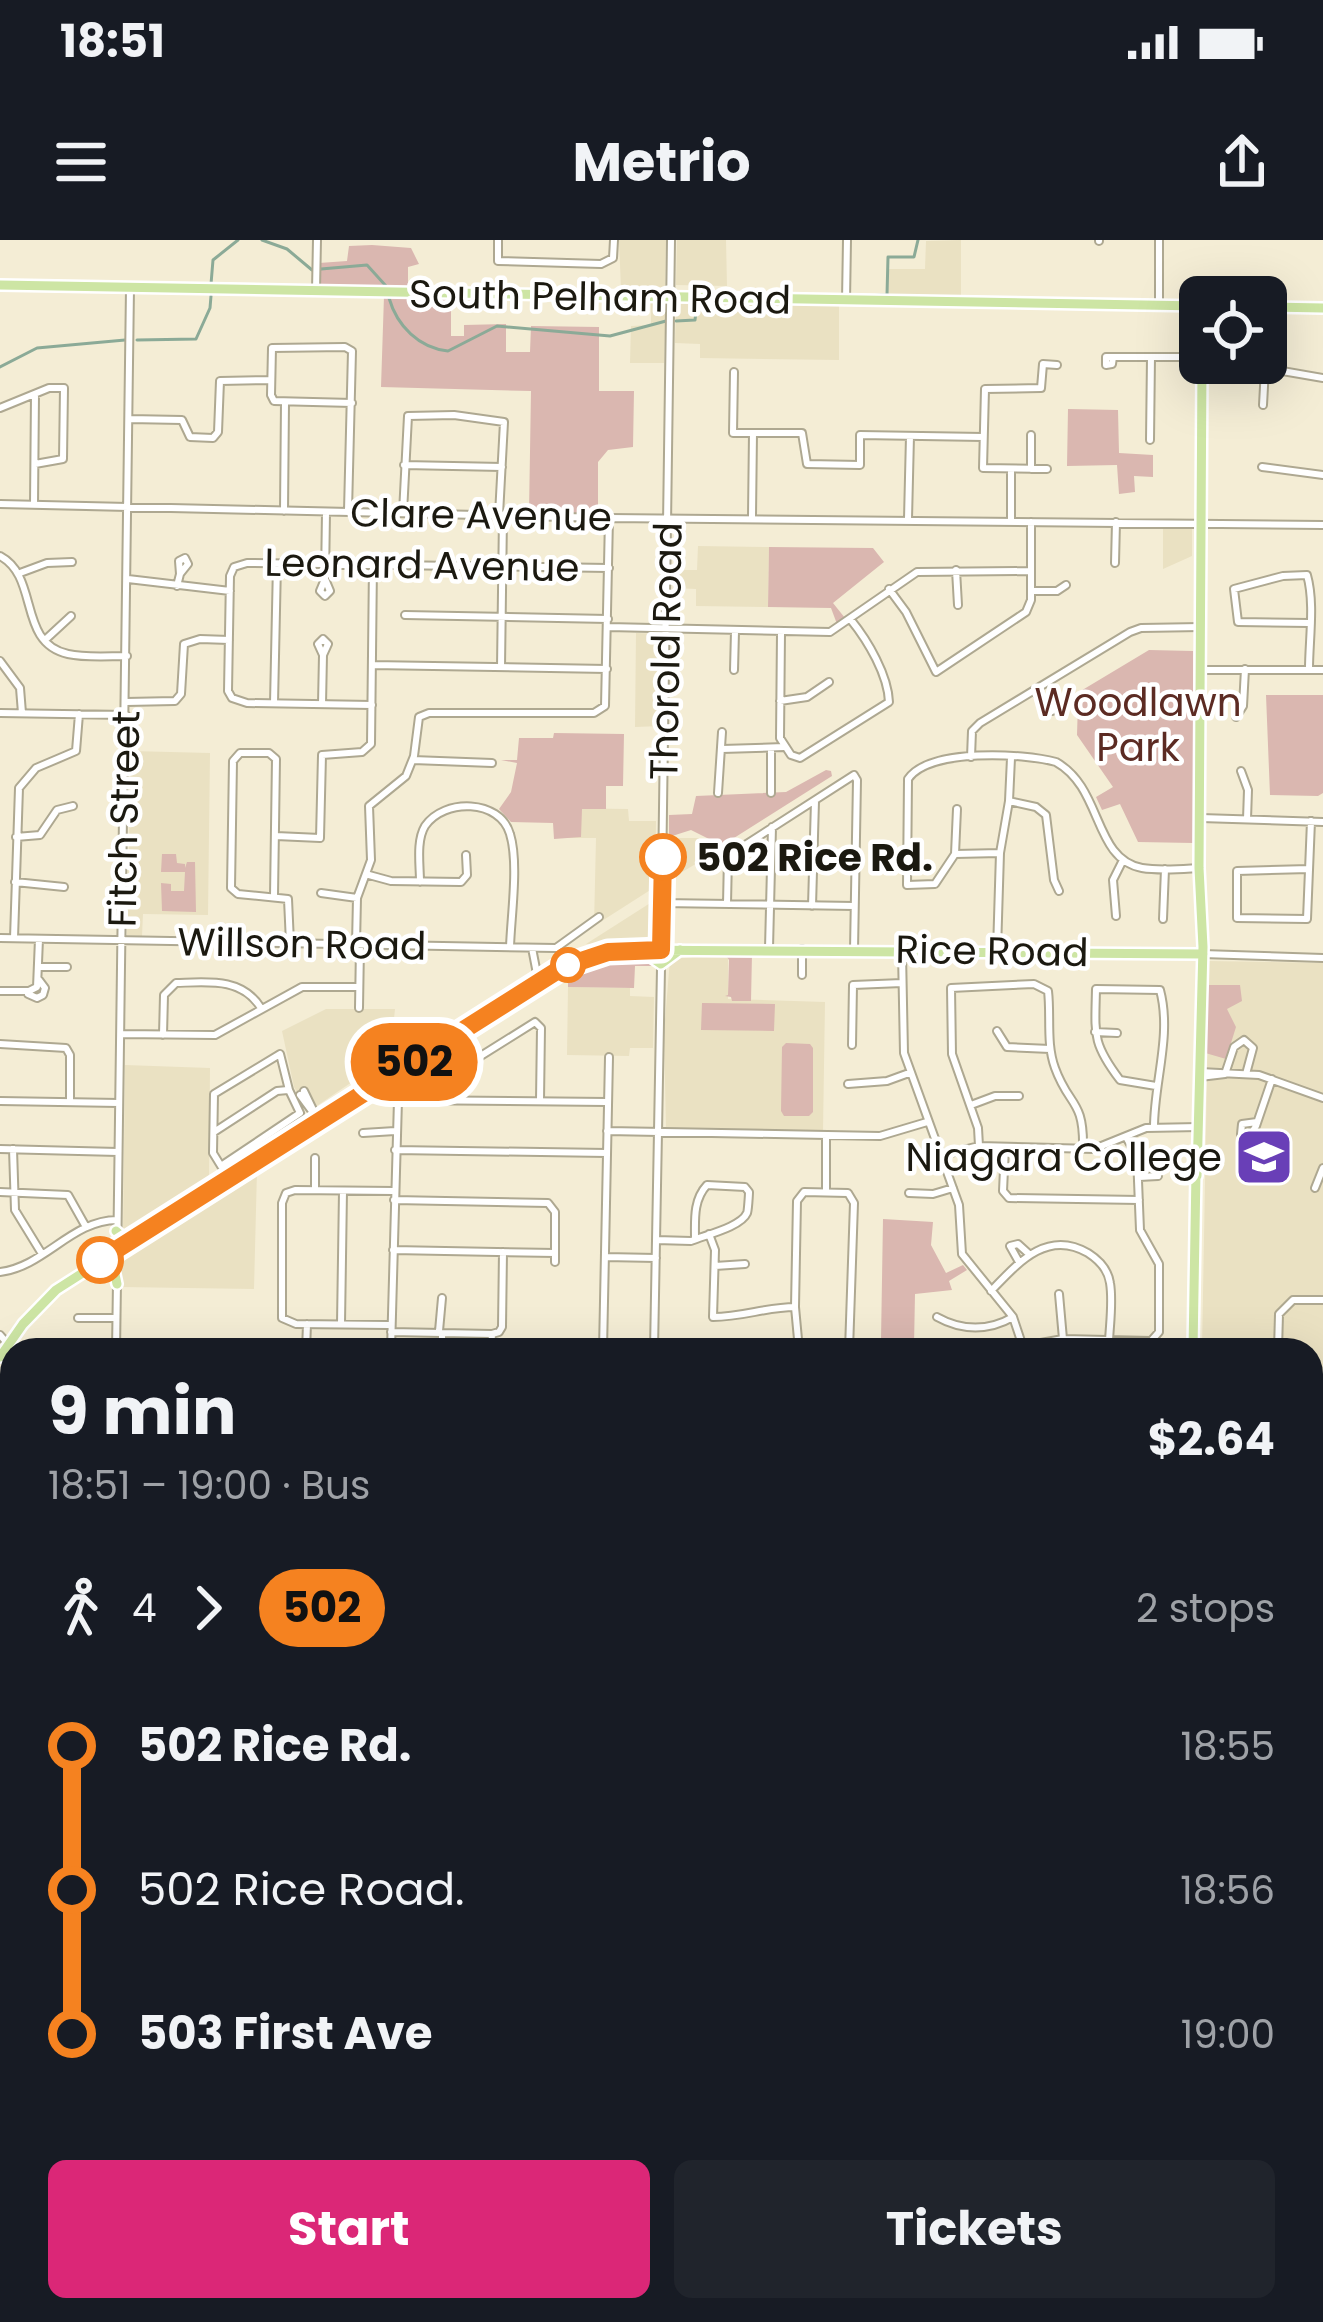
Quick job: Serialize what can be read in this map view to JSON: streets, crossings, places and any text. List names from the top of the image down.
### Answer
{
  "streets": {
    "main road": ["South Pelham Road", "Thorold Road", "Rice Road"],
    "street": [
      "Clare Avenue",
      "Leonard Avenue",
      "Fitch Street",
      "Willson Road"
    ]
  },
  "crossings": [
    ["South Pelham Road", "Thorold Road"],
    ["South Pelham Road", "Fitch Street"],
    ["Clare Avenue", "Thorold Road"],
    ["Clare Avenue", "Fitch Street"],
    ["Thorold Road", "Rice Road"],
    ["Fitch Street", "Willson Road"]
  ],
  "parks": ["Woodlawn Park"],
  "places": {
    "other": ["502 Rice Rd."],
    "school or university": ["Niagara College"]
  },
  "lines": ["bus line 502"],
  "page": {
    "status": "18:51",
    "header": "Metrio",
    "on_map": "502",
    "heading": ["9 min", "18:51 – 19:00 · Bus", "$2.64"],
    "legs": ["4", "502", "2 stops"],
    "list": [
      {
        "name": "502 Rice Rd.",
        "value": "18:55"
      },
      {
        "name": "502 Rice Road.",
        "value": "18:56"
      },
      {
        "name": "503 First Ave",
        "value": "19:00"
      }
    ],
    "buttons": ["Start", "Tickets"]
  }
}
